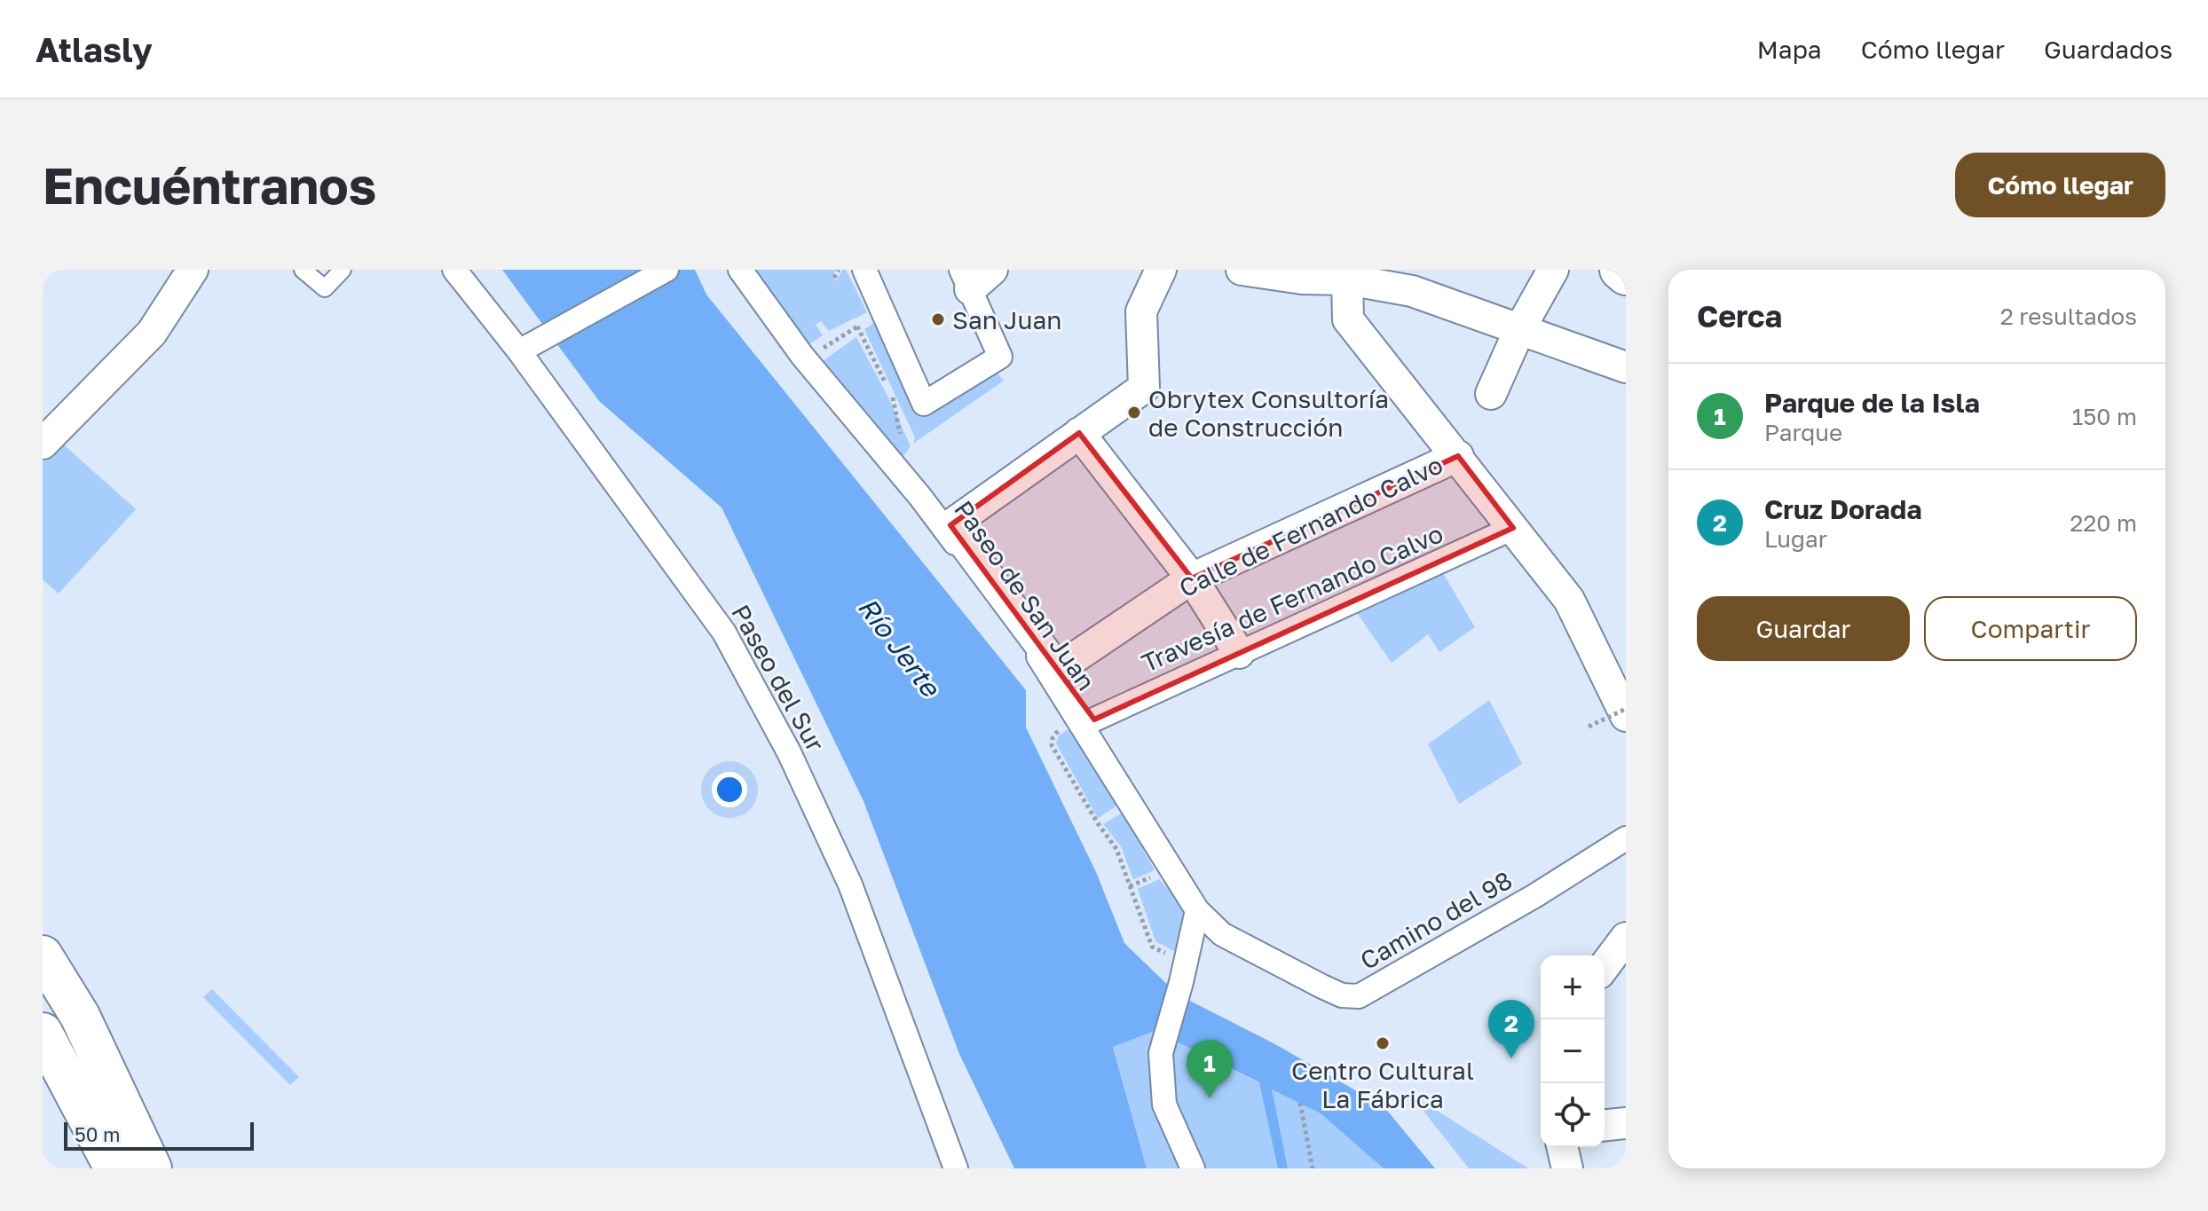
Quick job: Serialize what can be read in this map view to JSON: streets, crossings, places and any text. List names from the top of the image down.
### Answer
{
  "streets": {
    "street": [
      "Calle de Fernando Calvo",
      "Paseo de San Juan",
      "Travesía de Fernando Calvo",
      "Paseo del Sur",
      "Camino del 98"
    ]
  },
  "crossings": [
    ["Paseo de San Juan", "Travesía de Fernando Calvo"]
  ],
  "water": ["Río Jerte"],
  "places": ["San Juan", "Obrytex Consultoría de Construcción", "Centro Cultural La Fábrica"],
  "scale_bar": "50 m",
  "page": {
    "header": "Atlasly",
    "nav": ["Mapa", "Cómo llegar", "Guardados"],
    "buttons": [
      "Cómo llegar",
      ["Guardar", "Compartir"]
    ],
    "title": "Encuéntranos",
    "heading": ["Cerca", "2 resultados"],
    "list": [
      {
        "mark": "1",
        "name": "Parque de la Isla",
        "note": "Parque",
        "value": "150 m"
      },
      {
        "mark": "2",
        "name": "Cruz Dorada",
        "note": "Lugar",
        "value": "220 m"
      }
    ],
    "map_buttons": ["+", "−"],
    "pins": ["2", "1"],
    "scale": "50 m"
  }
}
